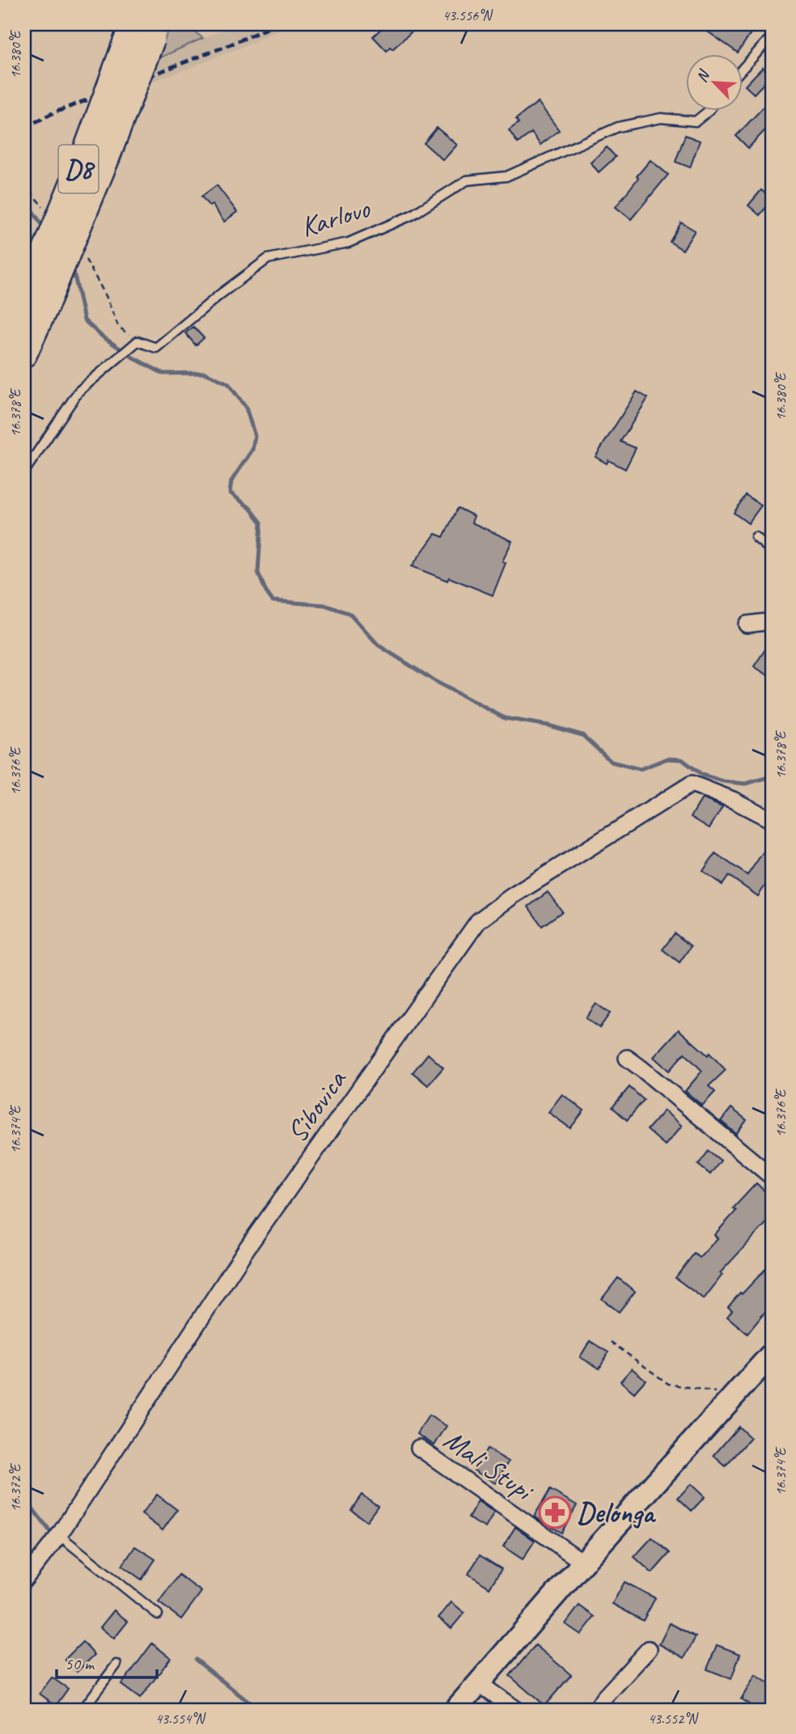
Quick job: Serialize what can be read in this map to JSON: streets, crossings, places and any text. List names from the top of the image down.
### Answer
{
  "streets": {
    "main road": ["D8"],
    "street": ["Sibovica", "Mali Stupi"],
    "lane": ["Karlovo"]
  },
  "places": {
    "pharmacy": ["Delonga"]
  },
  "scale_bar": "50 m",
  "north": "top left",
  "coordinates": [
    "43.556°N",
    "16.380°E",
    "16.378°E",
    "16.376°E",
    "16.374°E",
    "16.372°E",
    "43.554°N",
    "43.552°N"
  ]
}
